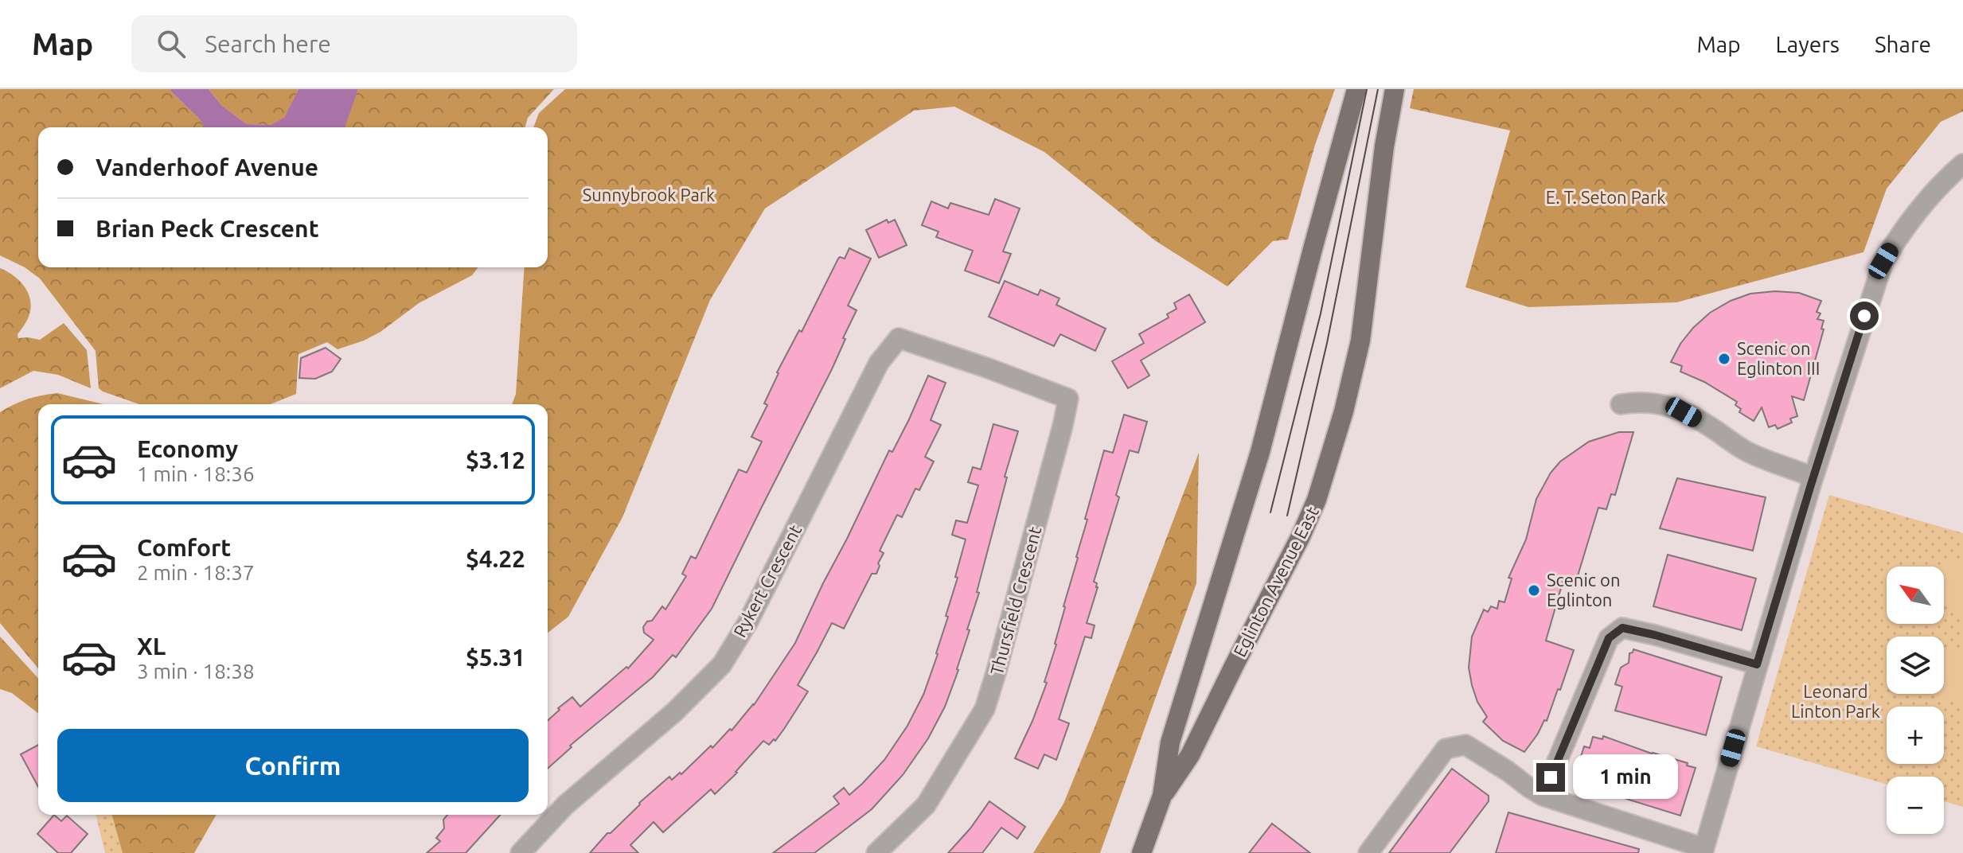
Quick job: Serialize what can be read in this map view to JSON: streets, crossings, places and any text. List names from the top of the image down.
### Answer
{
  "streets": {
    "main road": ["Eglinton Avenue East"],
    "street": ["Rykert Crescent", "Thursfield Crescent"]
  },
  "crossings": [
    ["Rykert Crescent", "Thursfield Crescent"]
  ],
  "parks": ["Sunnybrook Park", "E. T. Seton Park", "Leonard Linton Park"],
  "places": ["Scenic on Eglinton III", "Scenic on Eglinton"],
  "north": "top left",
  "page": {
    "header": "Map",
    "search": "Search here",
    "nav": ["Map", "Layers", "Share"],
    "banner": ["Vanderhoof Avenue", "Brian Peck Crescent"],
    "list": [
      {
        "name": "Economy",
        "note": "1 min · 18:36",
        "value": "$3.12"
      },
      {
        "name": "Comfort",
        "note": "2 min · 18:37",
        "value": "$4.22"
      },
      {
        "name": "XL",
        "note": "3 min · 18:38",
        "value": "$5.31"
      }
    ],
    "map_buttons": ["+", "−"],
    "buttons": "Confirm",
    "bubble": "1 min"
  }
}
